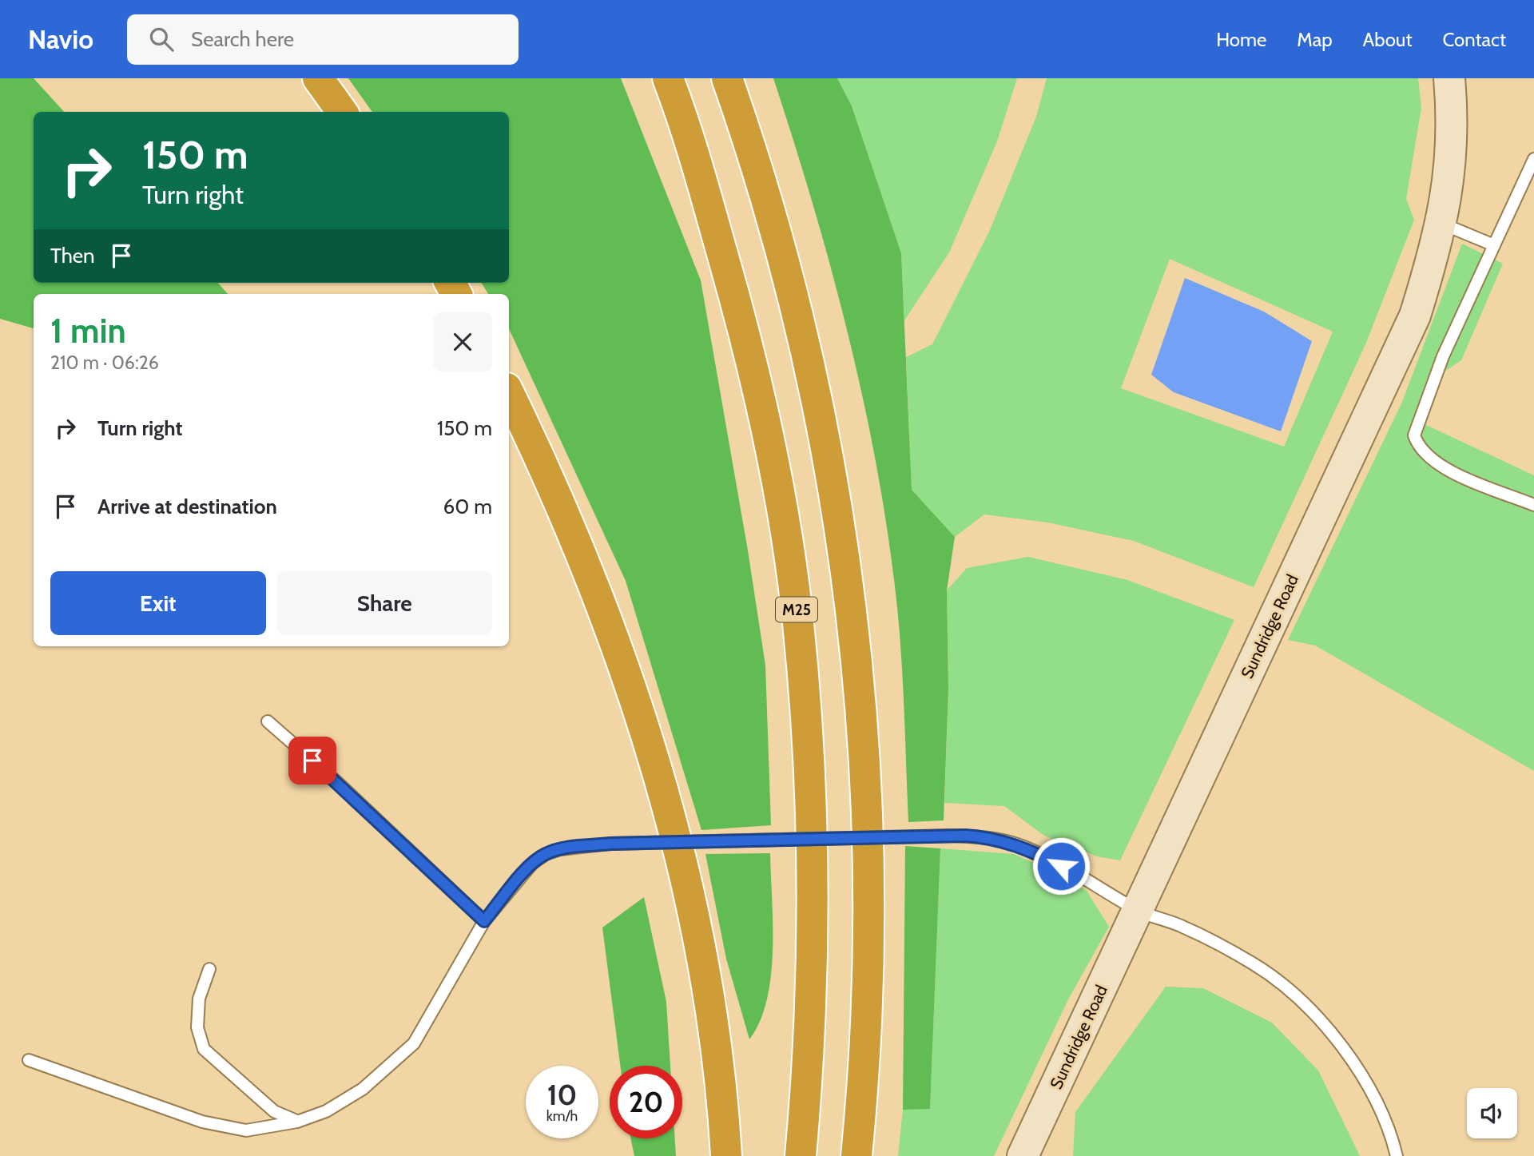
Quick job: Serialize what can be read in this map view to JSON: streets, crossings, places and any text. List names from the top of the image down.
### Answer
{
  "streets": {
    "highway": ["M25"],
    "main road": ["Sundridge Road"]
  },
  "page": {
    "header": "Navio",
    "search": "Search here",
    "nav": [
      "Home",
      "Map",
      "About",
      "Contact"
    ],
    "turn": ["150 m", "Turn right"],
    "then": "Then",
    "heading": ["1 min", "210 m · 06:26"],
    "list": [
      {
        "name": "Turn right",
        "value": "150 m"
      },
      {
        "name": "Arrive at destination",
        "value": "60 m"
      }
    ],
    "buttons": ["Exit", "Share"],
    "speed": "10 km/h",
    "limit": "20"
  }
}
